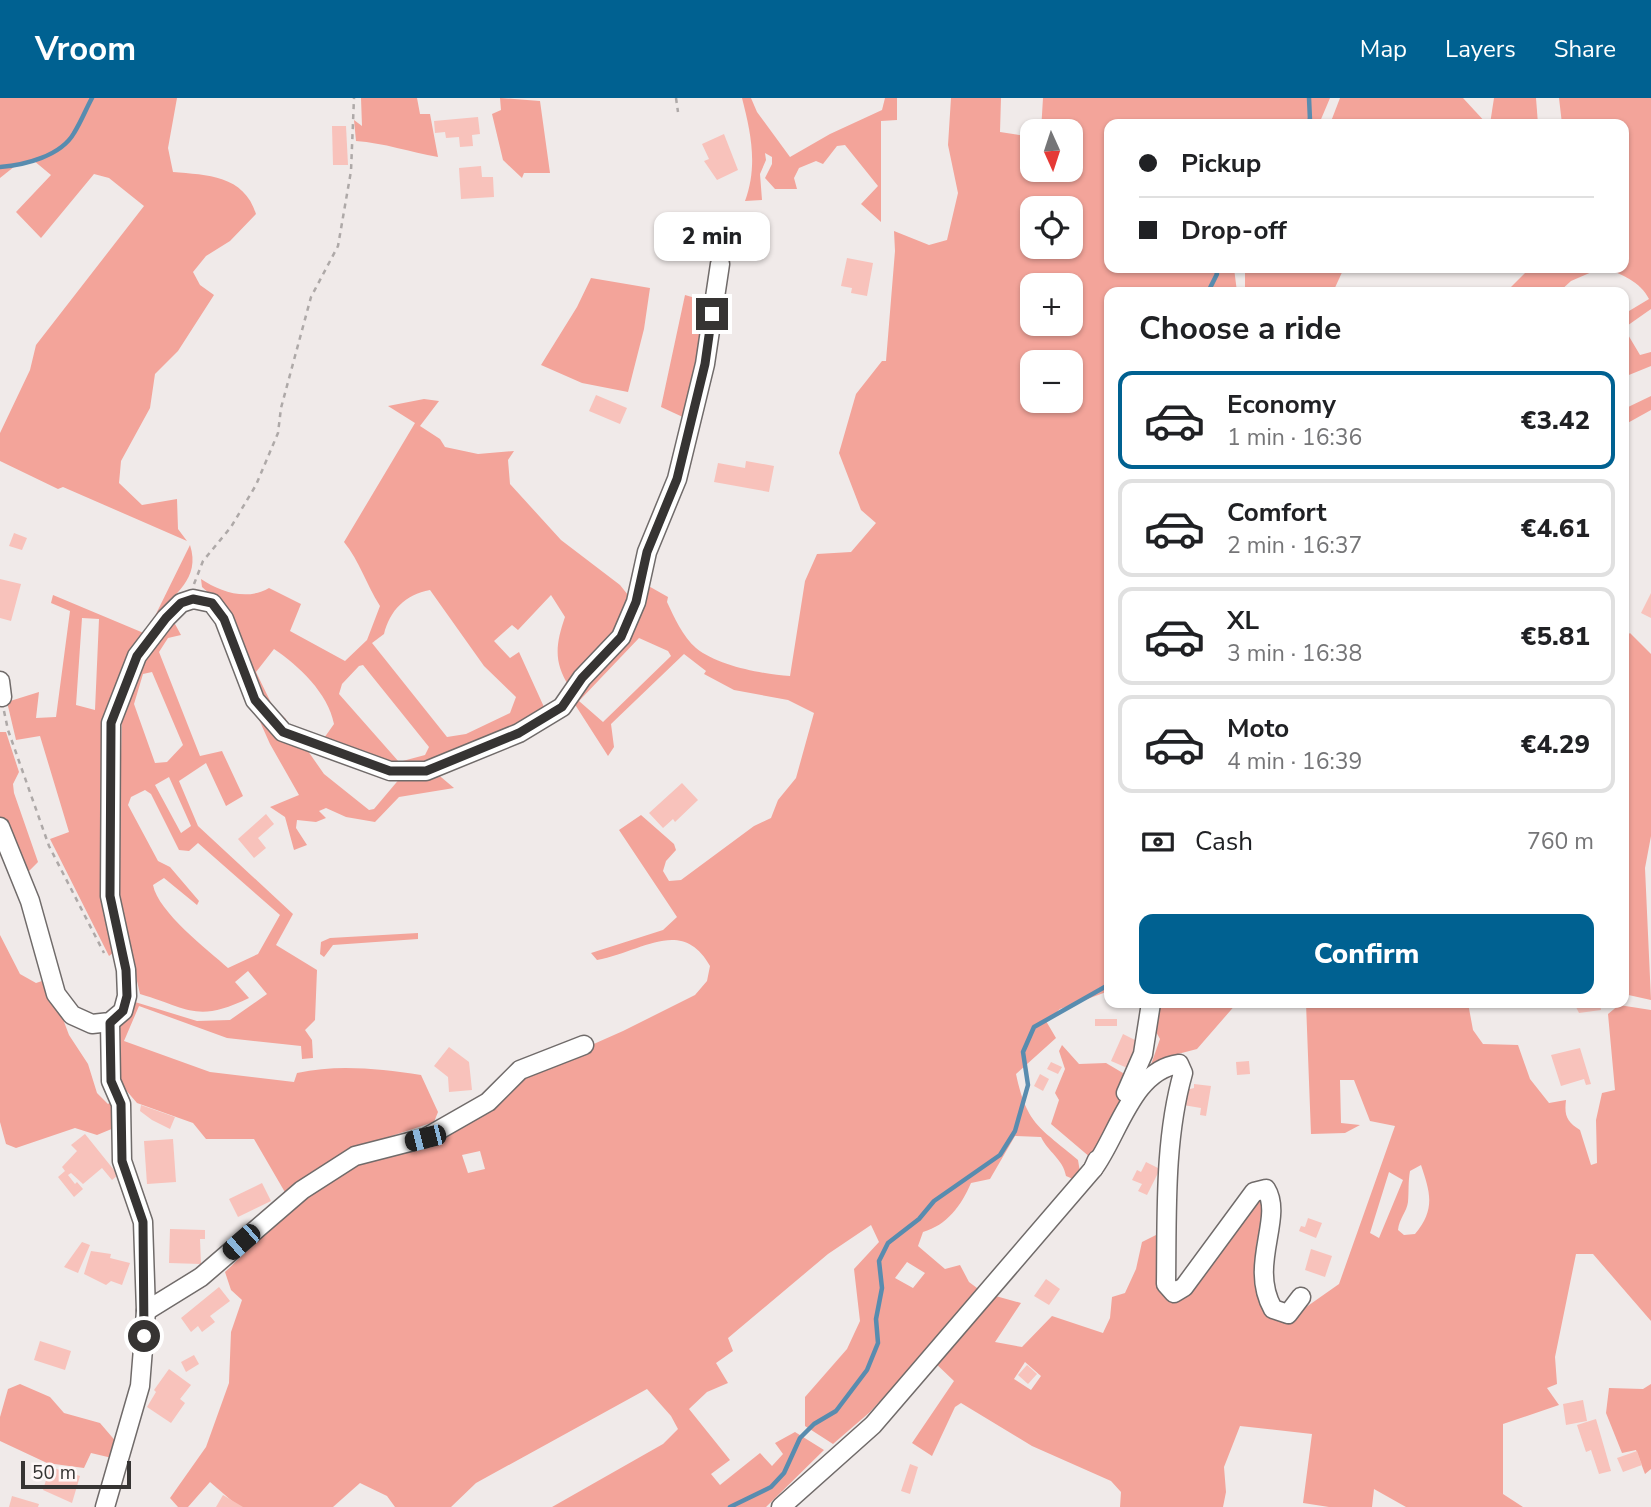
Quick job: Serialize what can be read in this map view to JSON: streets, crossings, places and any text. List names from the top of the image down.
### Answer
{
  "scale_bar": "50 m",
  "north": "bottom",
  "page": {
    "header": "Vroom",
    "nav": ["Map", "Layers", "Share"],
    "map_buttons": ["+", "−"],
    "banner": ["Pickup", "Drop-off"],
    "bubble": "2 min",
    "heading": "Choose a ride",
    "list": [
      {
        "name": "Economy",
        "note": "1 min · 16:36",
        "value": "€3.42"
      },
      {
        "name": "Comfort",
        "note": "2 min · 16:37",
        "value": "€4.61"
      },
      {
        "name": "XL",
        "note": "3 min · 16:38",
        "value": "€5.81"
      },
      {
        "name": "Moto",
        "note": "4 min · 16:39",
        "value": "€4.29"
      }
    ],
    "pay": ["Cash", "760 m"],
    "buttons": "Confirm",
    "scale": "50 m"
  }
}
